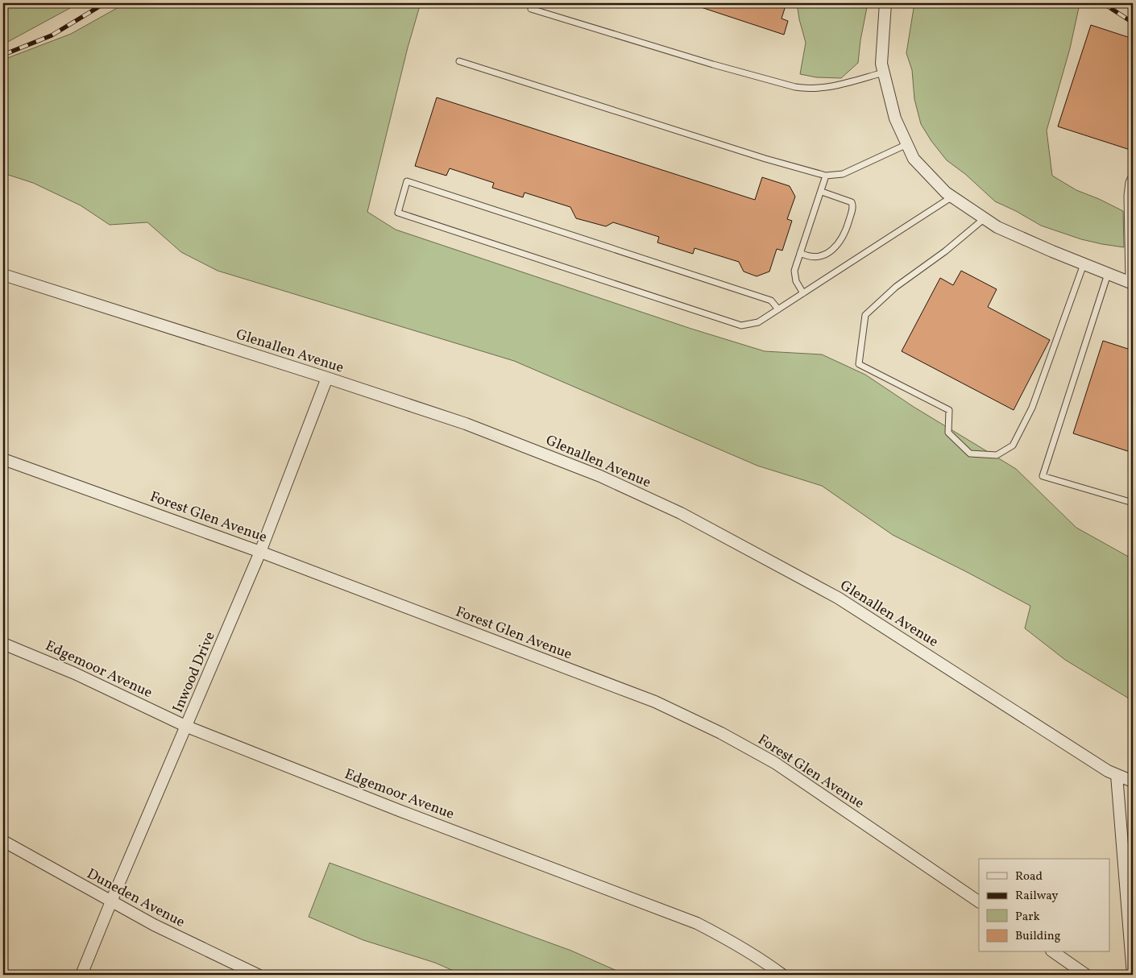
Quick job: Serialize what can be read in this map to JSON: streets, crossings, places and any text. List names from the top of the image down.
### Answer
{
  "streets": {
    "street": [
      "Glenallen Avenue",
      "Forest Glen Avenue",
      "Edgemoor Avenue",
      "Inwood Drive",
      "Duneden Avenue"
    ]
  },
  "crossings": [
    ["Glenallen Avenue", "Inwood Drive"],
    ["Forest Glen Avenue", "Inwood Drive"],
    ["Edgemoor Avenue", "Inwood Drive"],
    ["Inwood Drive", "Duneden Avenue"]
  ],
  "legend": [
    "Road",
    "Railway",
    "Park",
    "Building"
  ]
}
